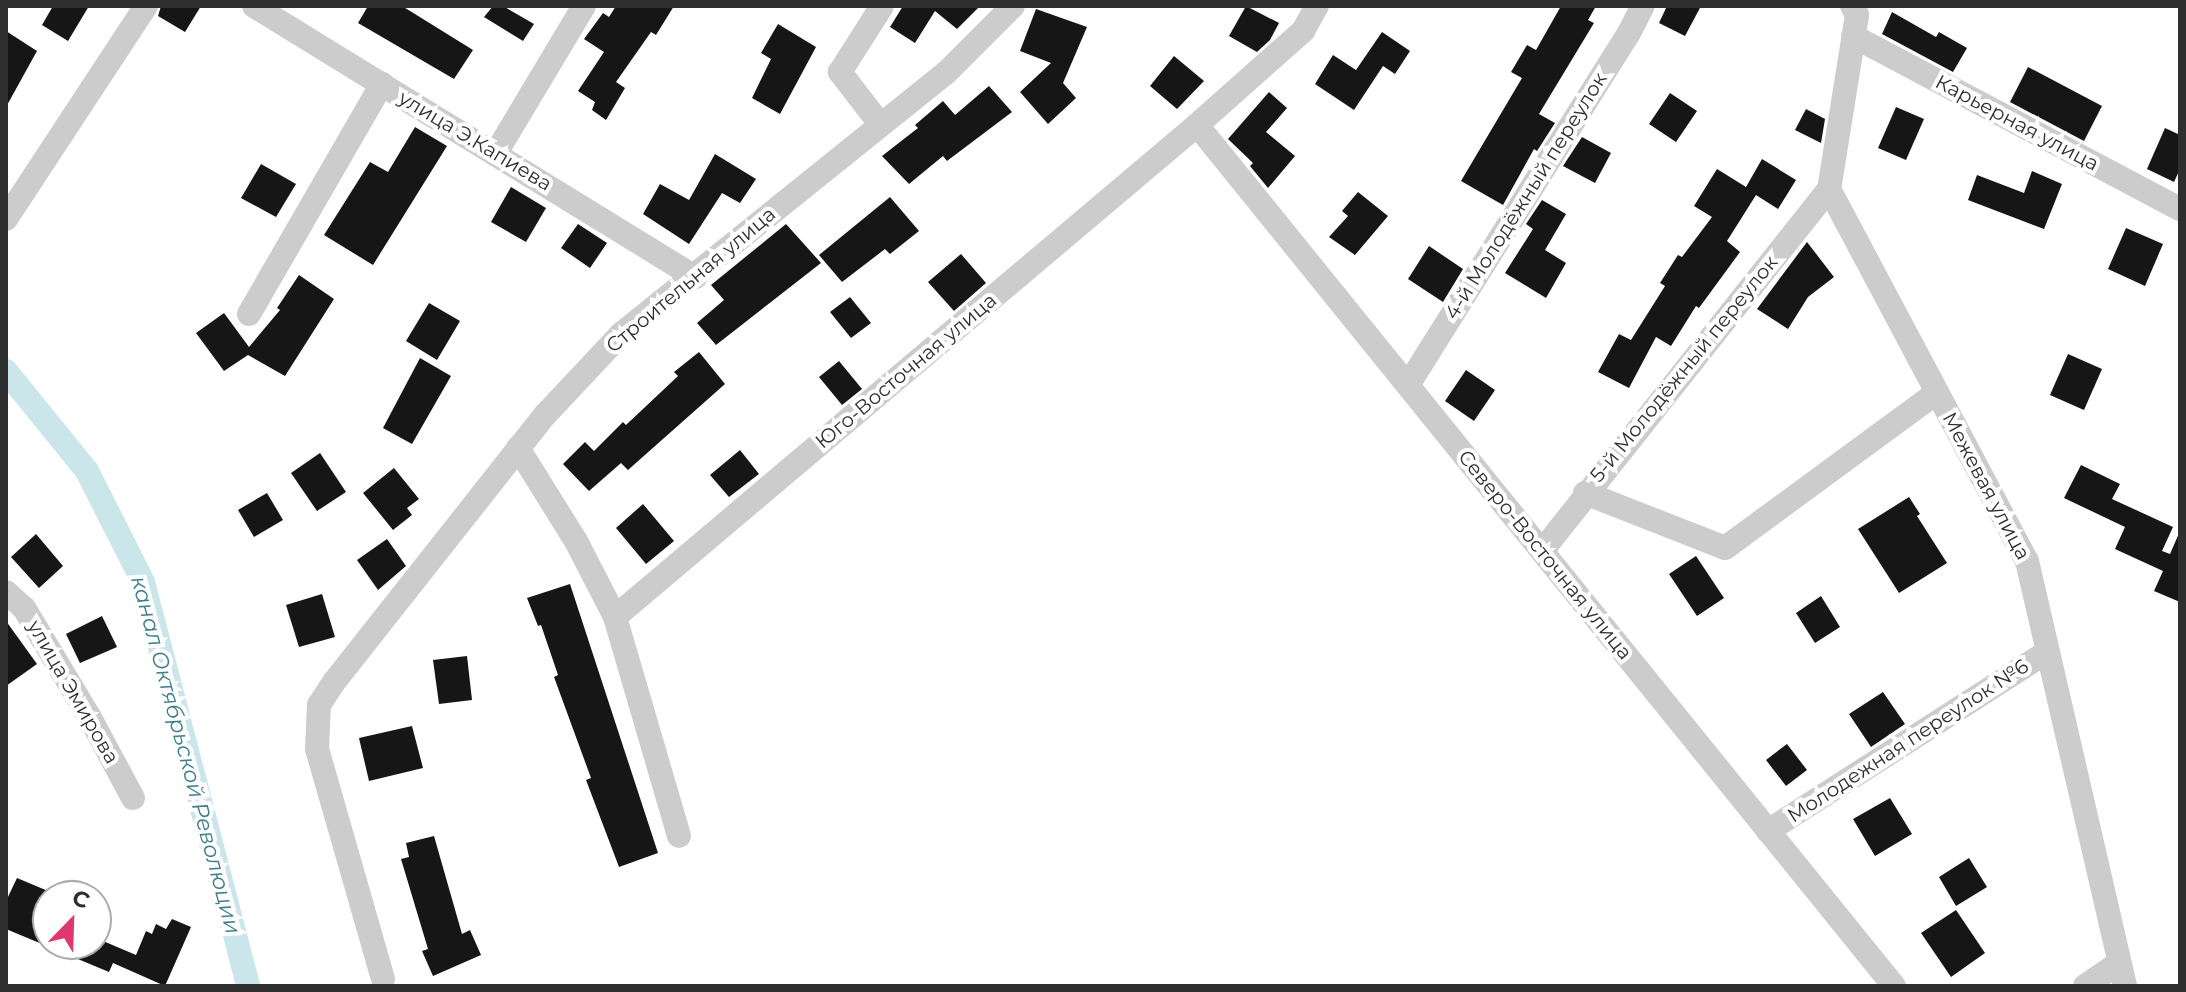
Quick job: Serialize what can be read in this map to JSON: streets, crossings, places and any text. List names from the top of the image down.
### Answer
{
  "streets": {
    "street": [
      "Карьерная улица",
      "улица Э.Капиева",
      "4-й Молодёжный переулок",
      "Строительная улица",
      "5-й Молодёжный переулок",
      "Юго-Восточная улица",
      "Межевая улица",
      "Северо-Восточная улица",
      "улица Эмирова",
      "Молодежная переулок №6"
    ]
  },
  "crossings": [
    ["улица Э.Капиева", "Строительная улица"],
    ["4-й Молодёжный переулок", "Северо-Восточная улица"],
    ["5-й Молодёжный переулок", "Межевая улица"],
    ["5-й Молодёжный переулок", "Северо-Восточная улица"],
    ["Юго-Восточная улица", "Северо-Восточная улица"],
    ["Межевая улица", "Молодежная переулок №6"],
    ["Северо-Восточная улица", "Молодежная переулок №6"]
  ],
  "water": ["канал Октябрьской Революции"],
  "north": "top right"
}
